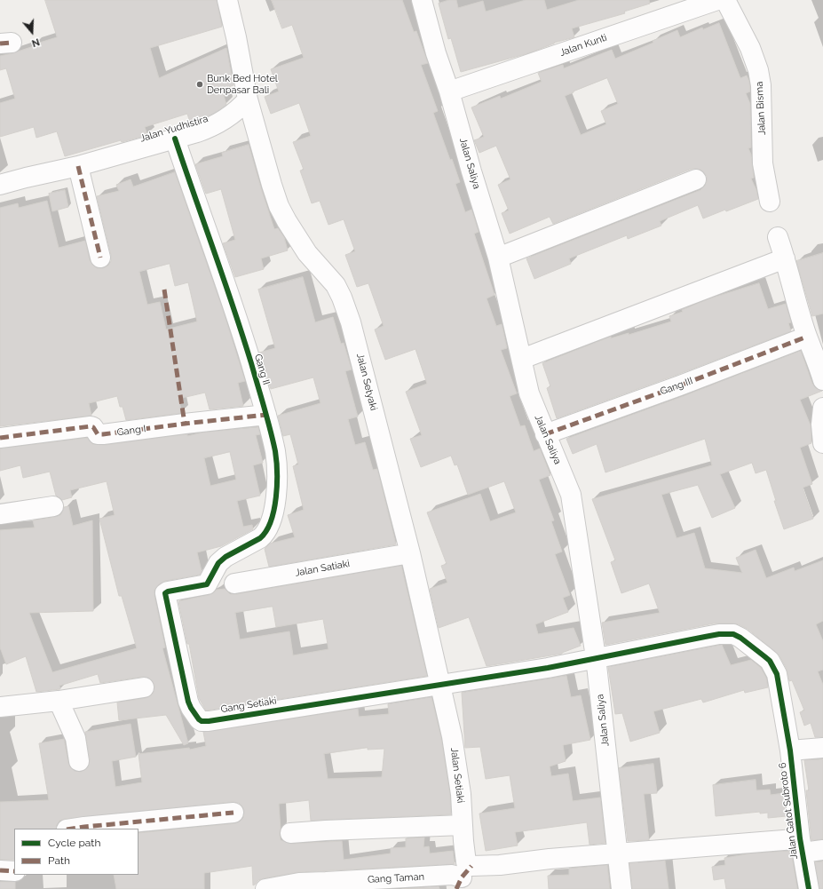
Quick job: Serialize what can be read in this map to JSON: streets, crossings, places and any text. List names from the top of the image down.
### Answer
{
  "streets": {
    "street": [
      "Jalan Kunti",
      "Jalan Bisma",
      "Jalan Yudhistira",
      "Jalan Saliya",
      "Gang II",
      "Jalan Setyaki",
      "Gang III",
      "Gang I",
      "Jalan Satiaki",
      "Gang Setiaki",
      "Jalan Setiaki",
      "Jalan Gatot Subroto 6",
      "Gang Taman"
    ]
  },
  "crossings": [
    ["Jalan Kunti", "Jalan Saliya"],
    ["Jalan Yudhistira", "Gang II"],
    ["Jalan Yudhistira", "Jalan Setyaki"],
    ["Jalan Saliya", "Gang III"],
    ["Jalan Saliya", "Jalan Gatot Subroto 6"],
    ["Gang II", "Gang I"],
    ["Gang II", "Gang Setiaki"],
    ["Jalan Setyaki", "Jalan Satiaki"],
    ["Jalan Setyaki", "Gang Setiaki"],
    ["Jalan Setyaki", "Jalan Setiaki"],
    ["Jalan Setyaki", "Jalan Gatot Subroto 6"],
    ["Gang Setiaki", "Jalan Setiaki"],
    ["Gang Setiaki", "Jalan Gatot Subroto 6"],
    ["Jalan Setiaki", "Jalan Gatot Subroto 6"],
    ["Jalan Setiaki", "Gang Taman"],
    ["Jalan Gatot Subroto 6", "Gang Taman"]
  ],
  "places": ["Bunk Bed Hotel Denpasar Bali"],
  "legend": ["Cycle path", "Path"],
  "north": "bottom"
}
